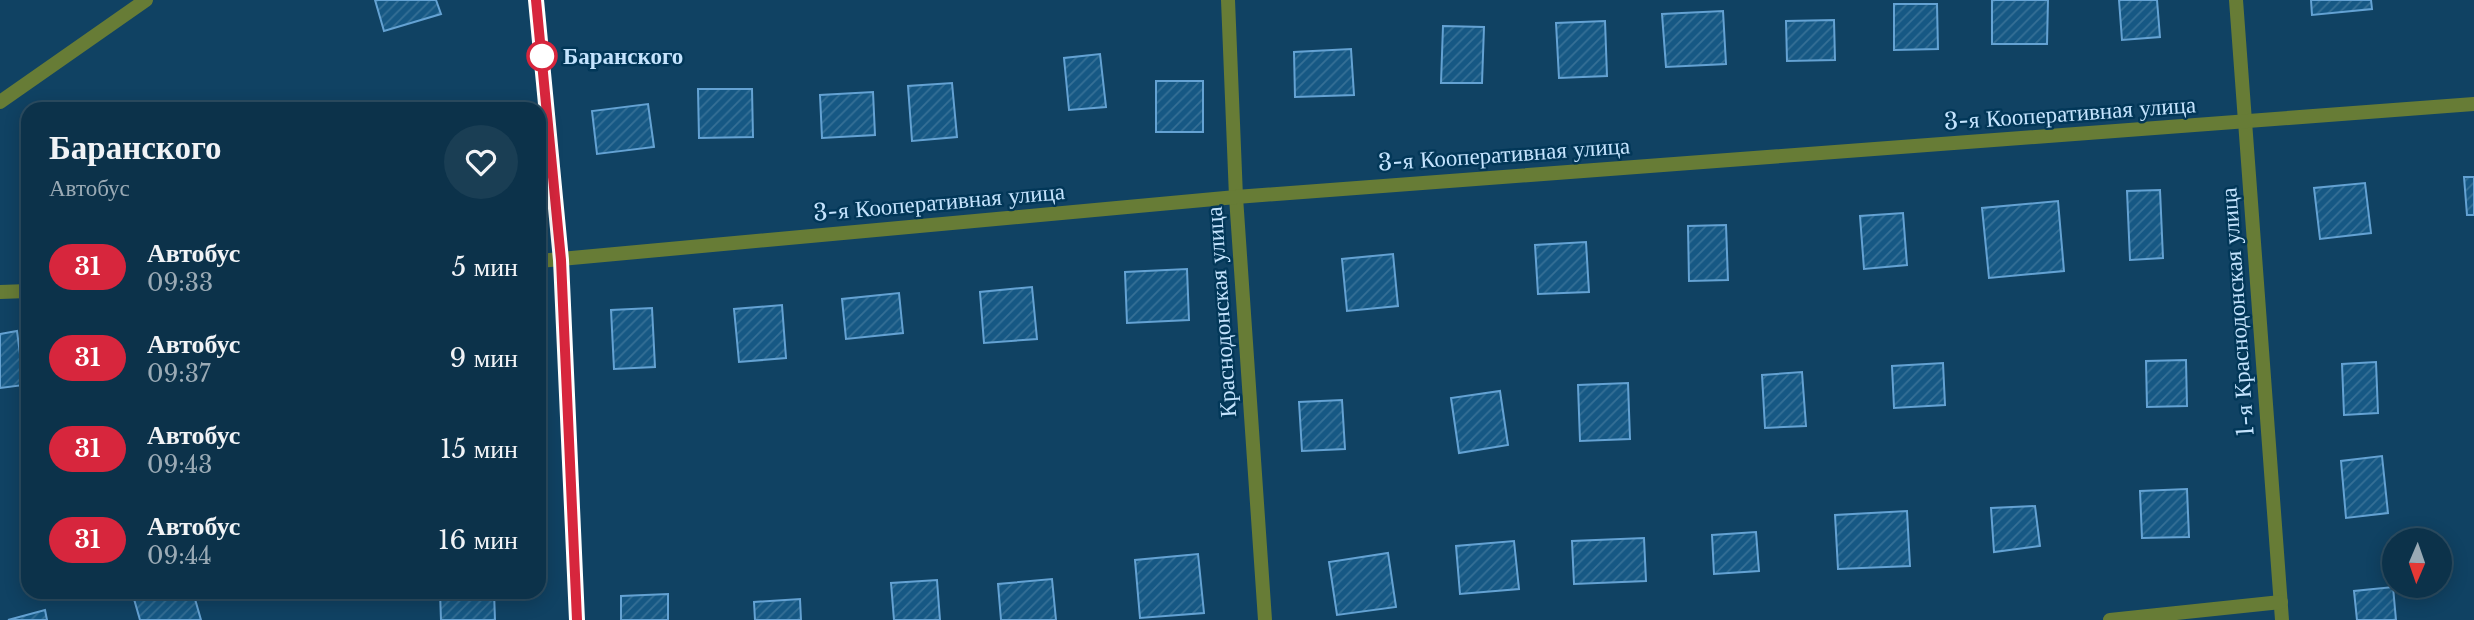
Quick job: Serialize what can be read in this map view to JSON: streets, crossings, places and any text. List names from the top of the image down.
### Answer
{
  "streets": {
    "street": ["3-я Кооперативная улица", "Краснодонская улица", "1-я Краснодонская улица"]
  },
  "crossings": [
    ["3-я Кооперативная улица", "Краснодонская улица"],
    ["3-я Кооперативная улица", "1-я Краснодонская улица"]
  ],
  "places": ["Баранского"],
  "lines": ["bus line 31"],
  "north": "bottom",
  "page": {
    "heading": ["Баранского", "Автобус"],
    "list": [
      {
        "mark": "31",
        "name": "Автобус",
        "note": "09:33",
        "value": "5 мин"
      },
      {
        "mark": "31",
        "name": "Автобус",
        "note": "09:37",
        "value": "9 мин"
      },
      {
        "mark": "31",
        "name": "Автобус",
        "note": "09:43",
        "value": "15 мин"
      },
      {
        "mark": "31",
        "name": "Автобус",
        "note": "09:44",
        "value": "16 мин"
      }
    ]
  }
}
